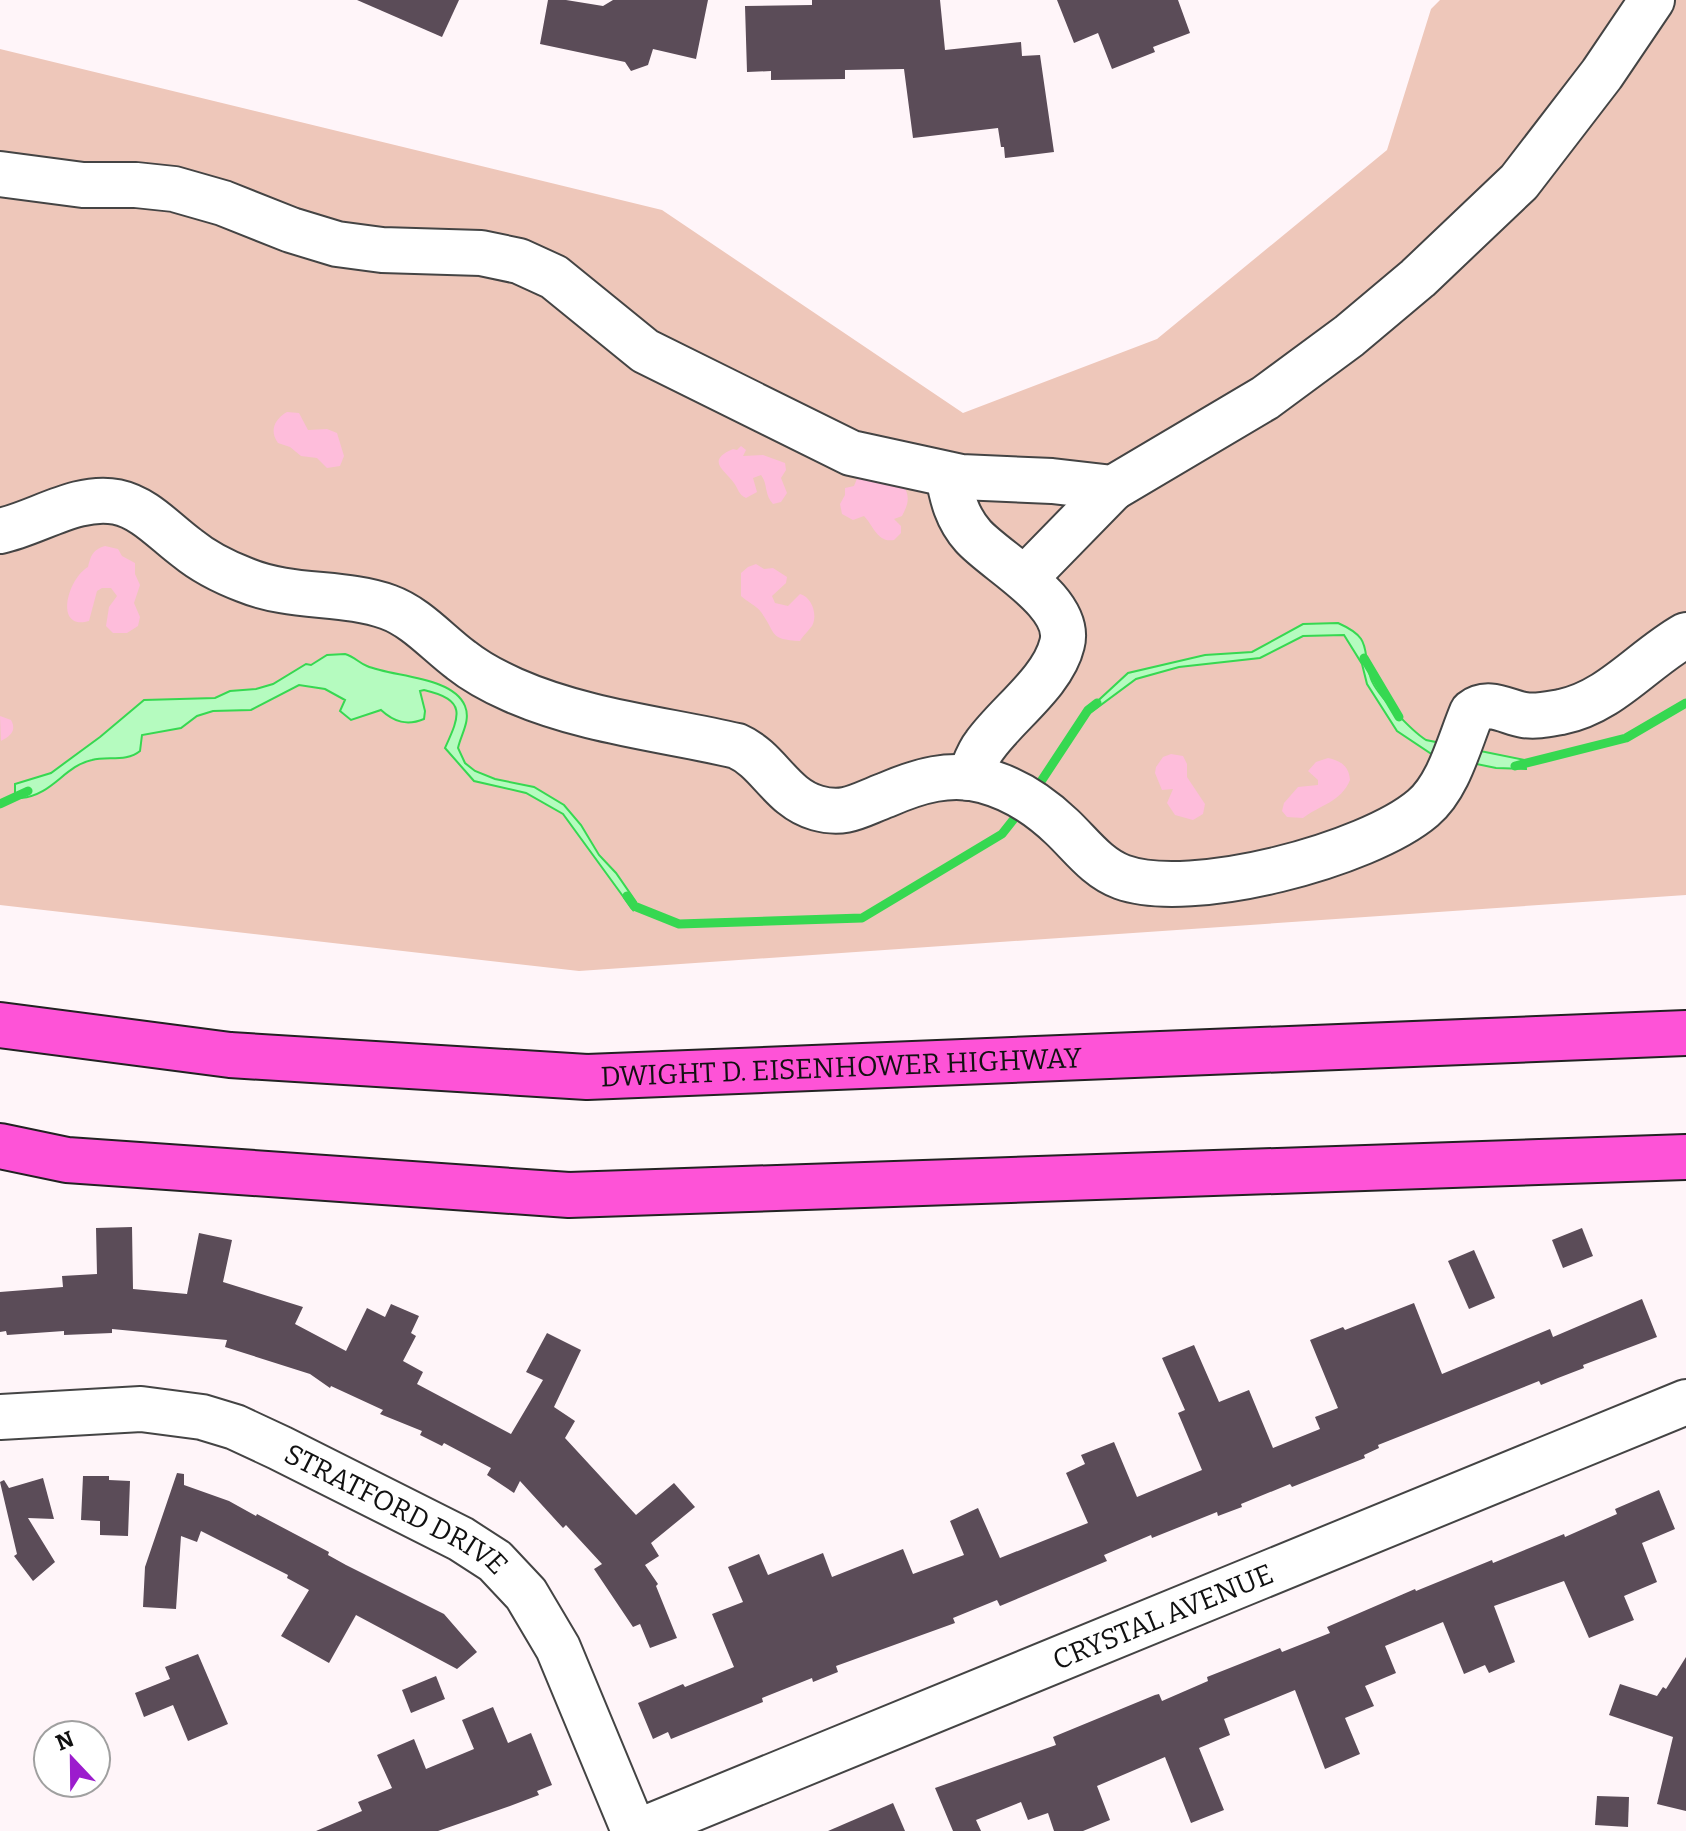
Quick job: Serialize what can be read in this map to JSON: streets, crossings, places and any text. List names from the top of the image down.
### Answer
{
  "streets": {
    "highway": ["DWIGHT D. EISENHOWER HIGHWAY"],
    "street": ["STRATFORD DRIVE", "CRYSTAL AVENUE"]
  },
  "crossings": [
    ["STRATFORD DRIVE", "CRYSTAL AVENUE"]
  ],
  "north": "top"
}
